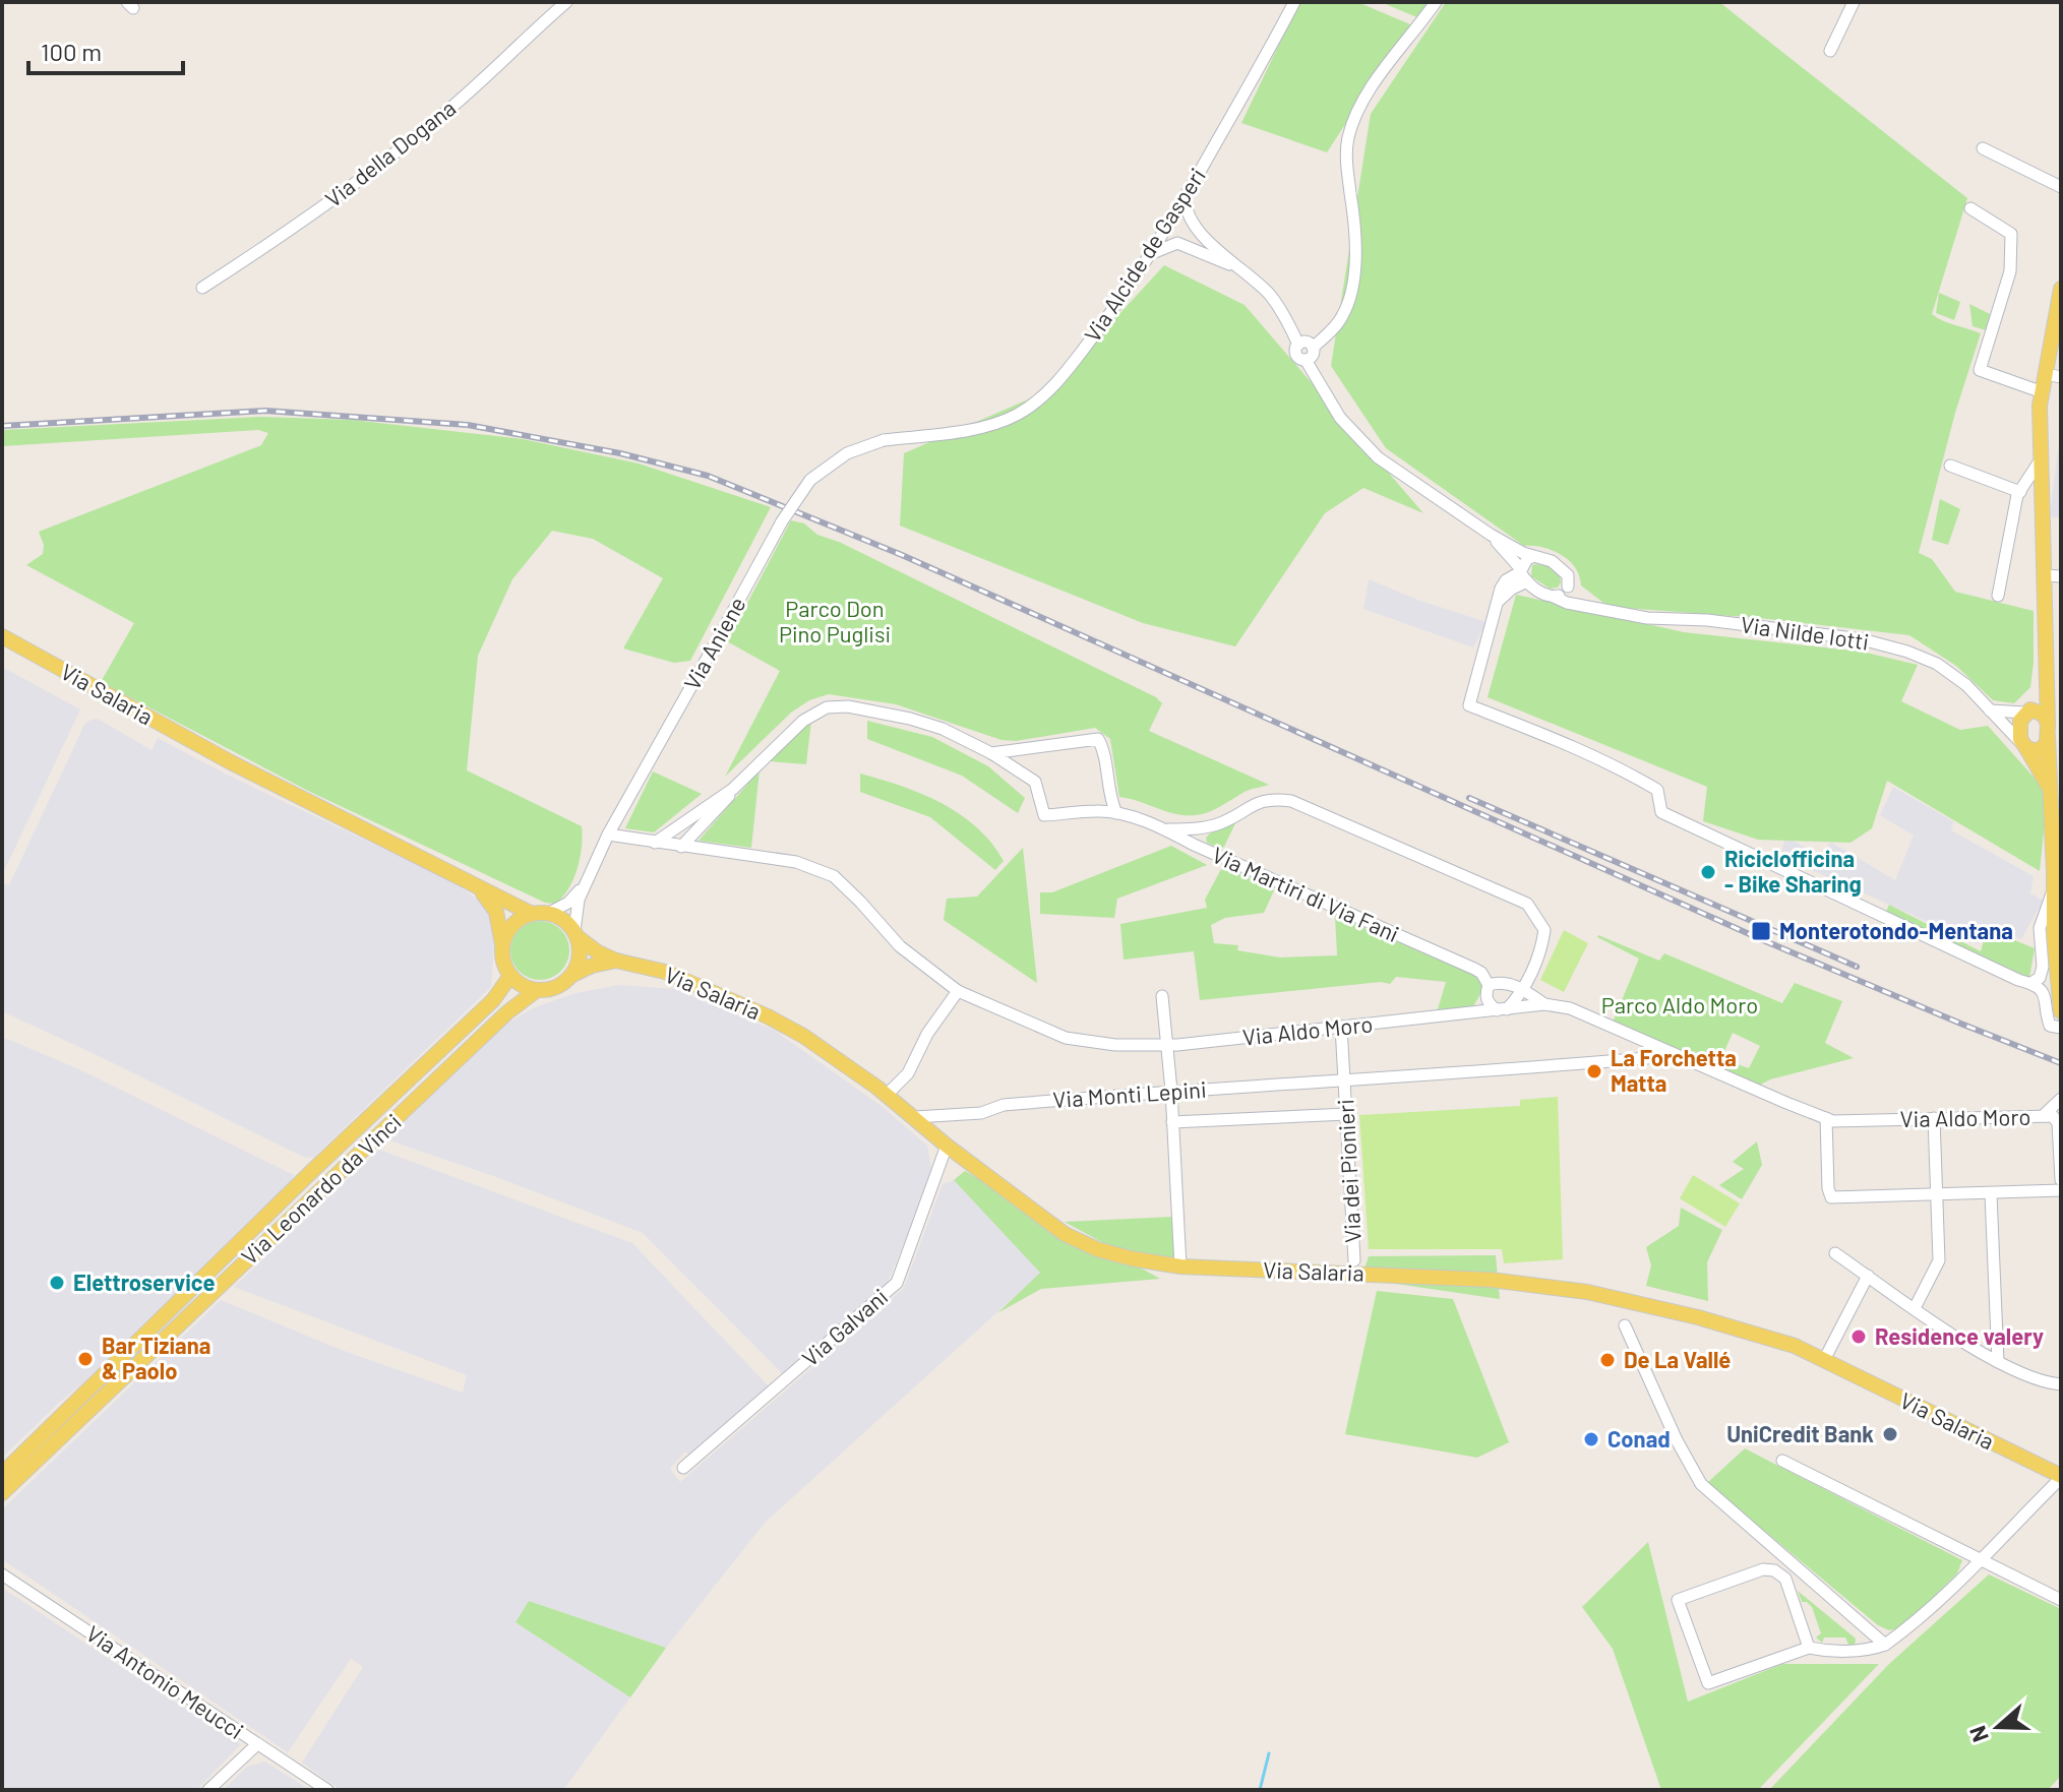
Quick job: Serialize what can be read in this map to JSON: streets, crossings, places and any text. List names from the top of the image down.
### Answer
{
  "streets": {
    "main road": ["Via Salaria", "Via Leonardo da Vinci"],
    "street": [
      "Via della Dogana",
      "Via Alcide de Gasperi",
      "Via Nilde Iotti",
      "Via Aniene",
      "Via Martiri di Via Fani",
      "Via Aldo Moro",
      "Via Monti Lepini",
      "Via dei Pionieri",
      "Via Galvani",
      "Via Antonio Meucci"
    ]
  },
  "crossings": [
    ["Via Alcide de Gasperi", "Via Aniene"],
    ["Via Aniene", "Via Salaria"],
    ["Via Aniene", "Via Aldo Moro"],
    ["Via Aniene", "Via Leonardo da Vinci"],
    ["Via Salaria", "Via Monti Lepini"],
    ["Via Salaria", "Via Leonardo da Vinci"],
    ["Via Salaria", "Via Galvani"],
    ["Via Aldo Moro", "Via Monti Lepini"],
    ["Via Monti Lepini", "Via dei Pionieri"]
  ],
  "parks": ["Parco Don Pino Puglisi", "Parco Aldo Moro"],
  "places": {
    "other": [
      "Riciclofficina - Bike Sharing",
      "La Forchetta Matta",
      "Elettroservice",
      "Residence valery",
      "Bar Tiziana & Paolo",
      "De La Vallé",
      "UniCredit Bank",
      "Conad"
    ],
    "transit": ["Monterotondo-Mentana"]
  },
  "scale_bar": "100 m",
  "north": "left"
}
